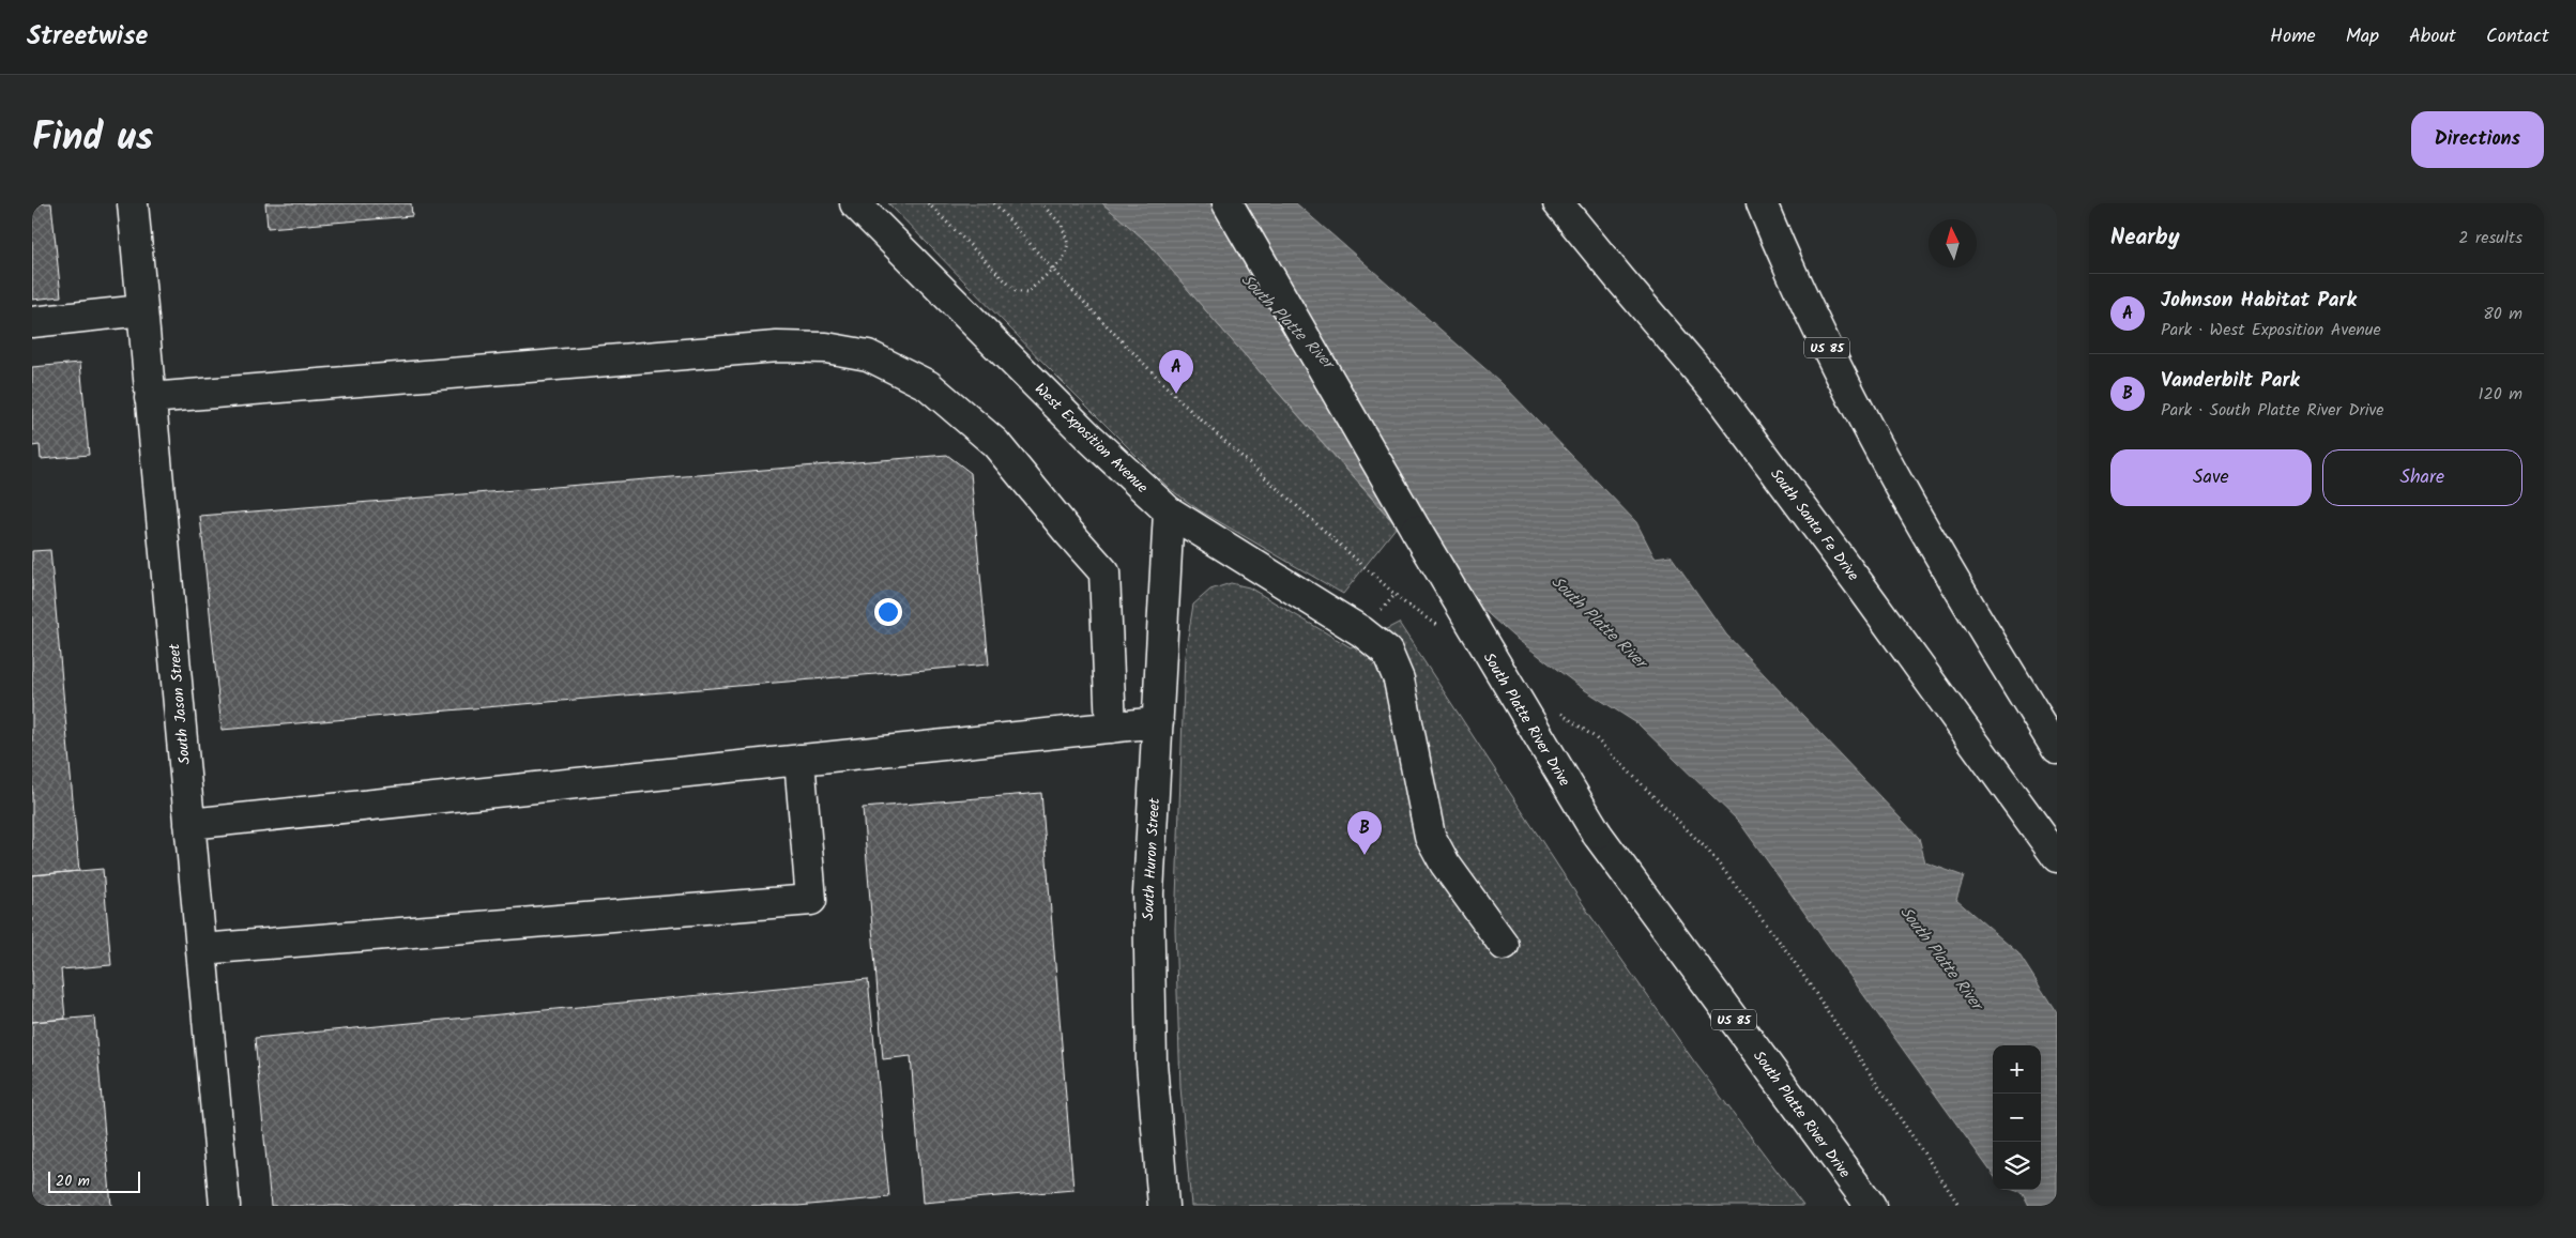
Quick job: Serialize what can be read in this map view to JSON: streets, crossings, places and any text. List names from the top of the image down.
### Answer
{
  "streets": {
    "main road": [
      "US 85",
      "West Exposition Avenue",
      "South Santa Fe Drive",
      "South Jason Street",
      "South Platte River Drive",
      "South Huron Street"
    ]
  },
  "crossings": [
    ["West Exposition Avenue", "South Huron Street"]
  ],
  "water": ["South Platte River"],
  "scale_bar": "20 m",
  "north": "top",
  "page": {
    "header": "Streetwise",
    "nav": [
      "Home",
      "Map",
      "About",
      "Contact"
    ],
    "title": "Find us",
    "buttons": [
      "Directions",
      ["Save", "Share"]
    ],
    "heading": ["Nearby", "2 results"],
    "list": [
      {
        "mark": "A",
        "name": "Johnson Habitat Park",
        "note": "Park · West Exposition Avenue",
        "value": "80 m"
      },
      {
        "mark": "B",
        "name": "Vanderbilt Park",
        "note": "Park · South Platte River Drive",
        "value": "120 m"
      }
    ],
    "pins": ["A", "B"],
    "map_buttons": ["+", "−"],
    "scale": "20 m"
  }
}
